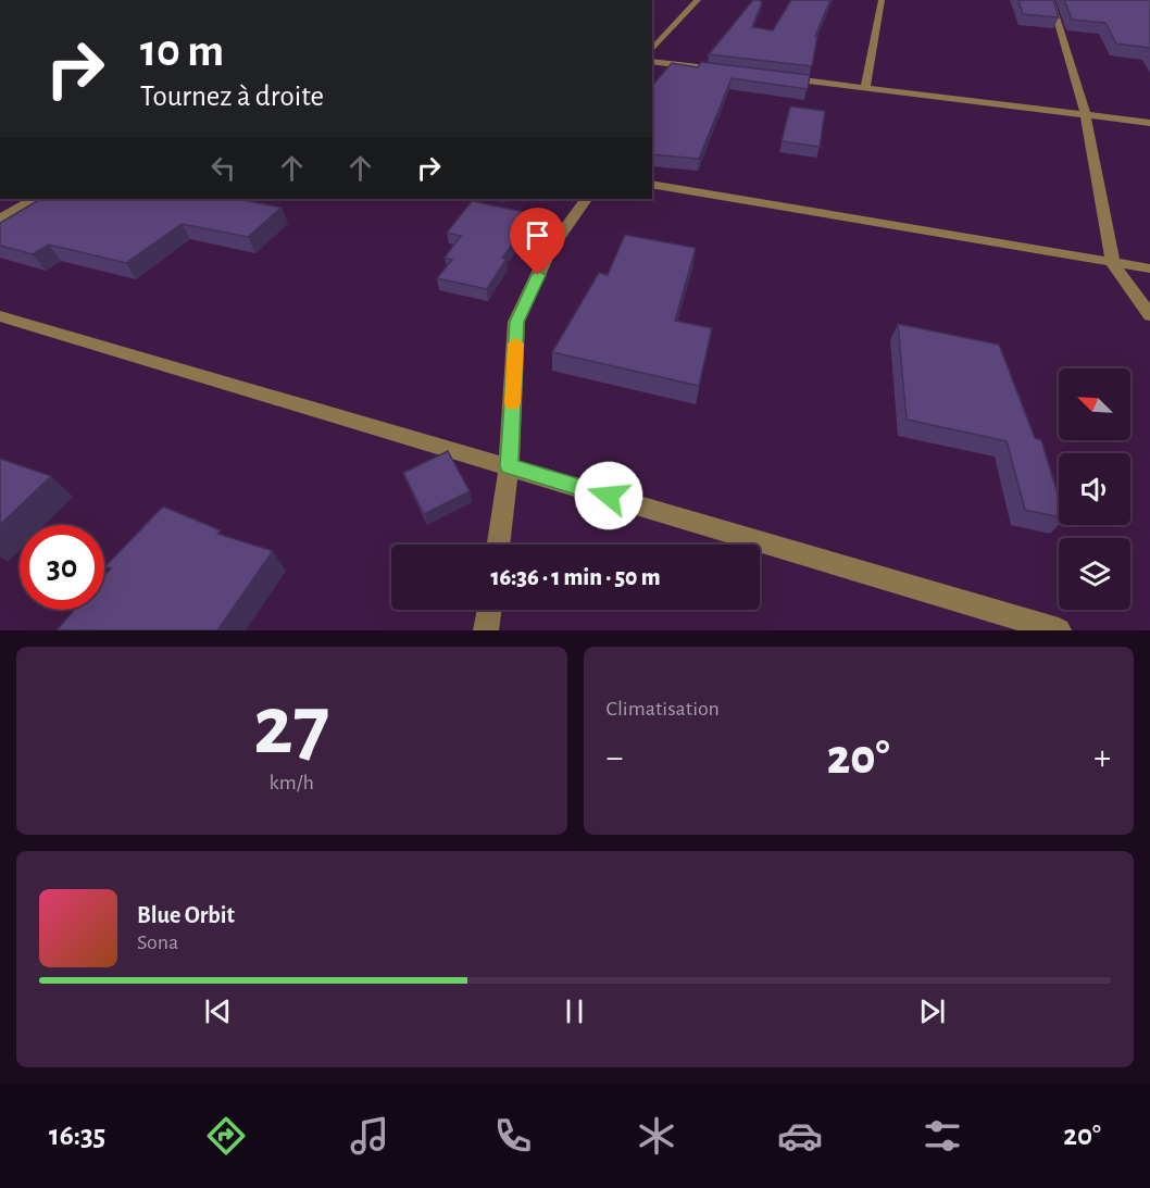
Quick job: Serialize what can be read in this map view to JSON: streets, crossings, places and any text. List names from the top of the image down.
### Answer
{
  "north": "top left",
  "page": {
    "turn": ["10 m", "Tournez à droite"],
    "limit": "30",
    "trip": "16:36 · 1 min · 50 m",
    "tile": [
      ["27", "km/h"],
      "Climatisation"
    ],
    "heat": ["−", "20°", "+"],
    "song": ["Blue Orbit", "Sona"],
    "tabs": ["16:35", "20°"]
  }
}
